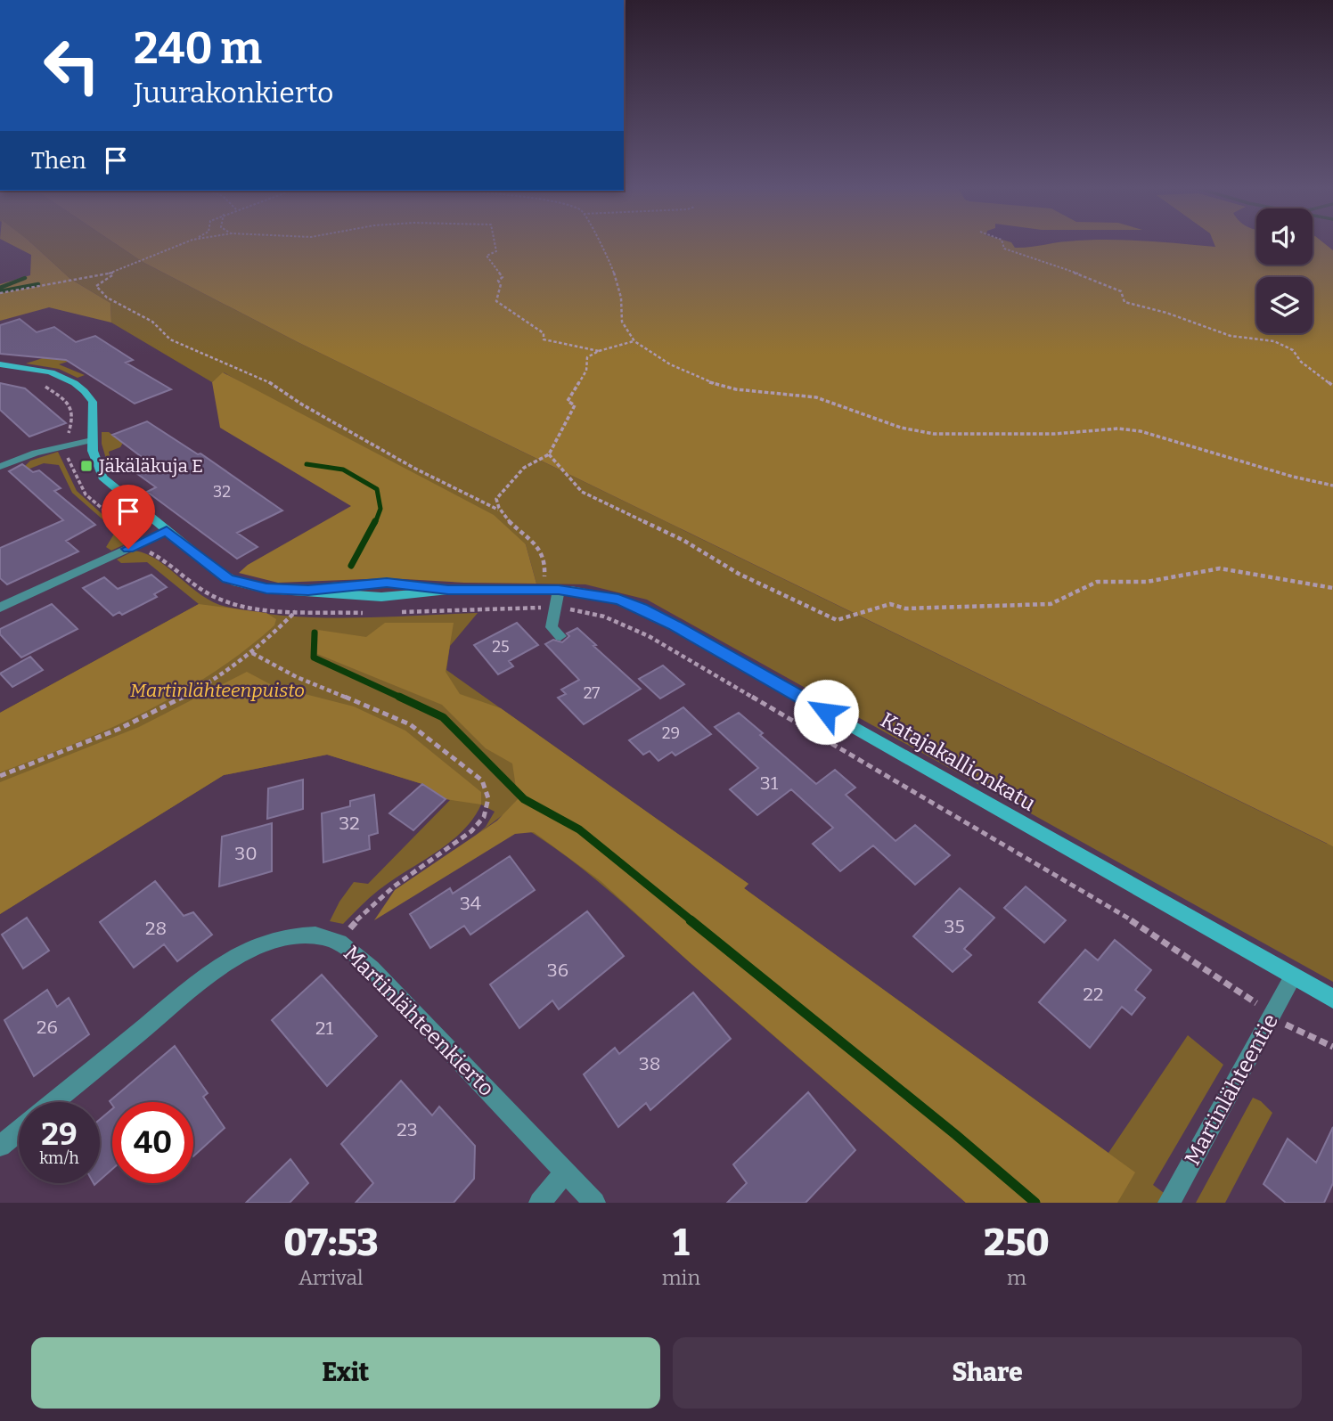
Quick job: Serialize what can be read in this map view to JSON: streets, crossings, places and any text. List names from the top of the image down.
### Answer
{
  "streets": {
    "street": ["Katajakallionkatu", "Martinlähteenkierto", "Martinlähteentie"]
  },
  "crossings": [
    ["Katajakallionkatu", "Martinlähteentie"]
  ],
  "parks": ["Martinlähteenpuisto"],
  "places": {
    "transit": ["Jäkäläkuja E"]
  },
  "house_numbers": [
    "32",
    "25",
    "27",
    "29",
    "31",
    "32",
    "30",
    "34",
    "35",
    "28",
    "36",
    "22",
    "26",
    "21",
    "38",
    "23"
  ],
  "page": {
    "turn": ["240 m", "Juurakonkierto"],
    "then": "Then",
    "speed": "29 km/h",
    "limit": "40",
    "eta": [
      "07:53",
      "Arrival",
      "1",
      "min",
      "250",
      "m"
    ],
    "buttons": ["Exit", "Share"]
  }
}
